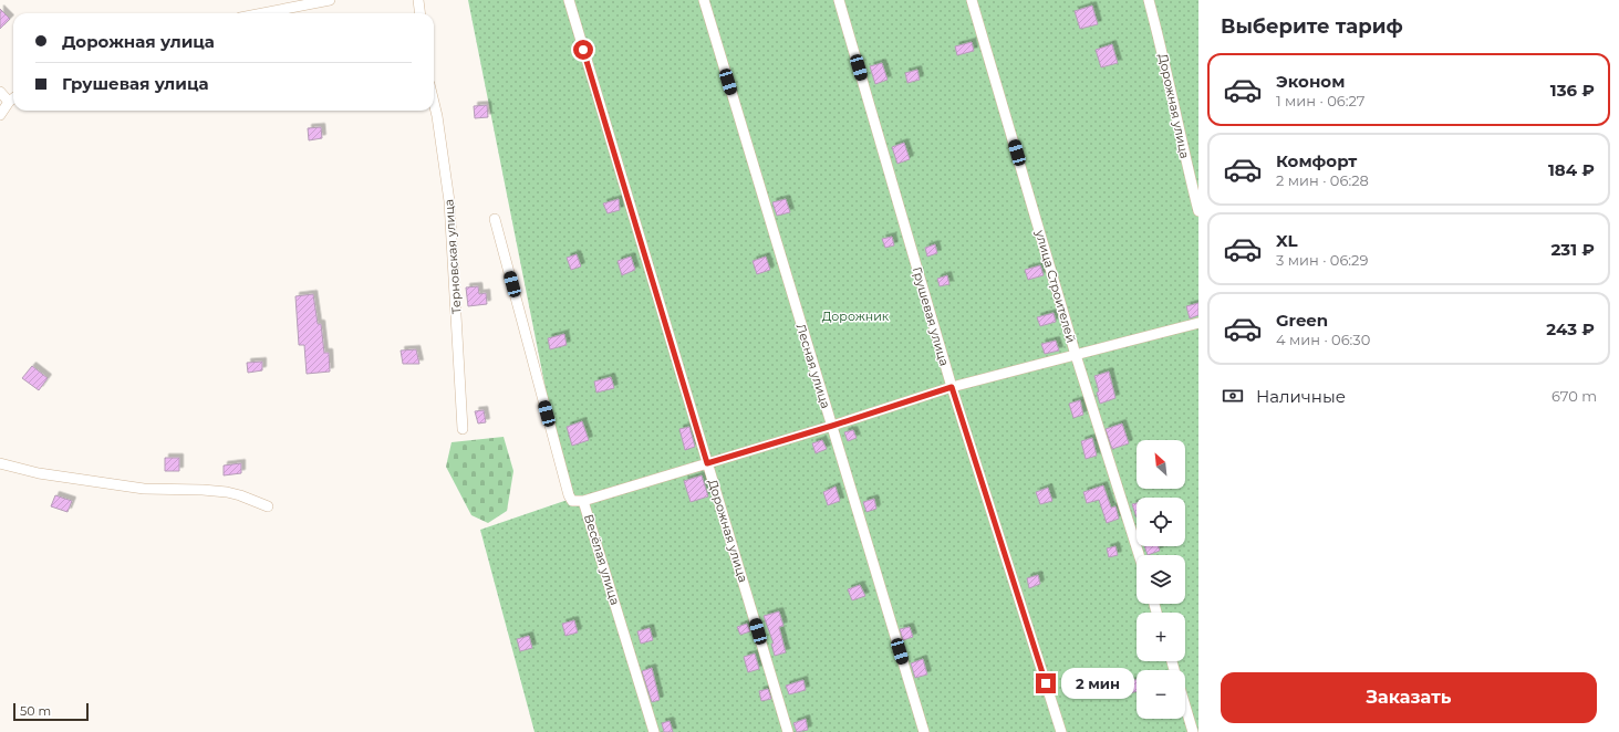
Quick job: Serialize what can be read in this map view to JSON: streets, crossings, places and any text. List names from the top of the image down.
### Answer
{
  "streets": {
    "street": [
      "Дорожная улица",
      "Терновская улица",
      "улица Строителей",
      "Грушевая улица",
      "Лесная улица",
      "Весёлая улица"
    ]
  },
  "parks": ["Дорожник"],
  "scale_bar": "50 m",
  "north": "top left",
  "page": {
    "heading": "Выберите тариф",
    "banner": ["Дорожная улица", "Грушевая улица"],
    "list": [
      {
        "name": "Эконом",
        "note": "1 мин · 06:27",
        "value": "136 ₽"
      },
      {
        "name": "Комфорт",
        "note": "2 мин · 06:28",
        "value": "184 ₽"
      },
      {
        "name": "XL",
        "note": "3 мин · 06:29",
        "value": "231 ₽"
      },
      {
        "name": "Green",
        "note": "4 мин · 06:30",
        "value": "243 ₽"
      }
    ],
    "pay": ["Наличные", "670 m"],
    "map_buttons": ["+", "−"],
    "buttons": "Заказать",
    "bubble": "2 мин",
    "scale": "50 m"
  }
}
